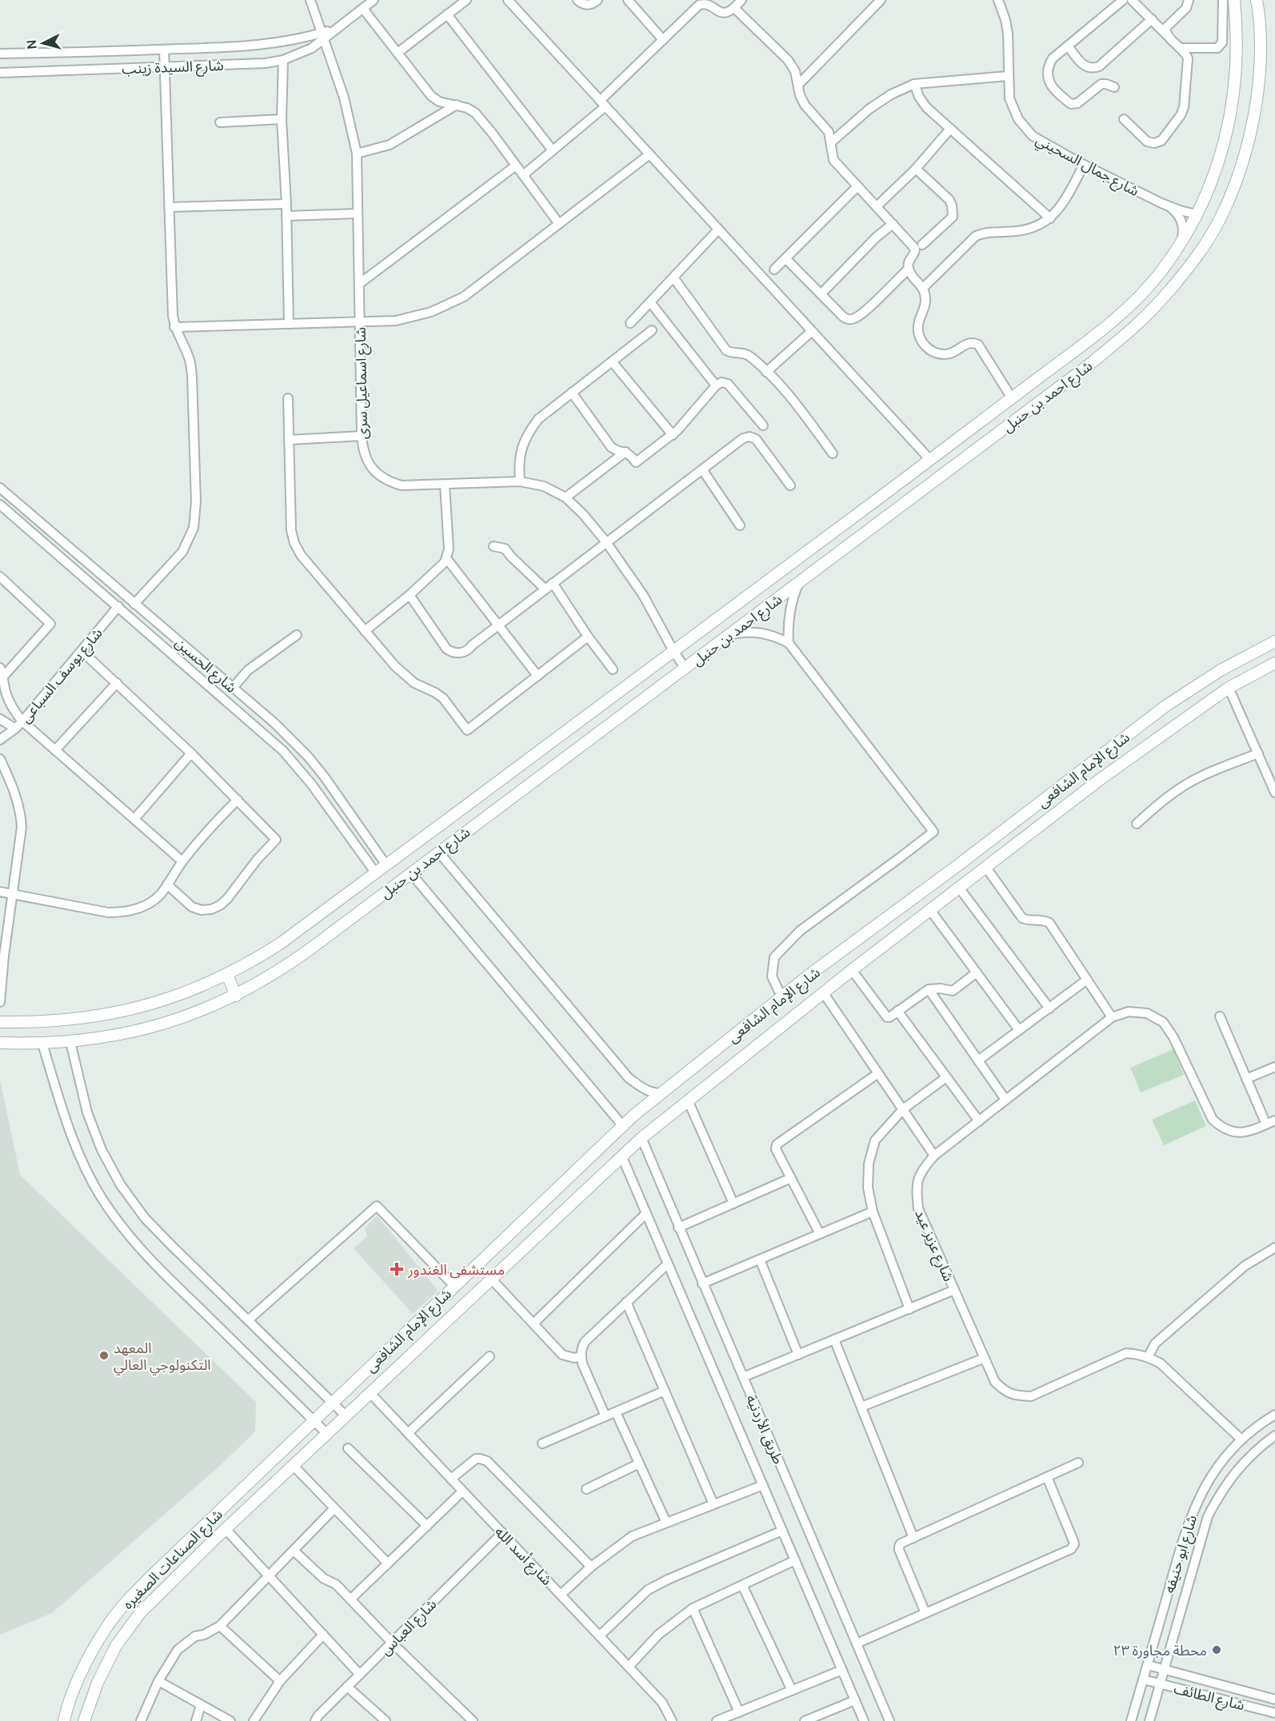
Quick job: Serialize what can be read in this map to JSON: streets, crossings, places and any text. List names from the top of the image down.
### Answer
{
  "streets": {
    "street": [
      "شارع السيدة زينب",
      "شارع جمال السحيني",
      "شارع اسماعيل سرى",
      "شارع احمد بن حنبل",
      "شارع الحسين",
      "شارع يوسف السباعى",
      "شارع الإمام الشافعى",
      "شارع عزيز عيد",
      "طريق الأردنية",
      "شارع ابو حنيفه",
      "شارع أسد الله",
      "شارع الصناعات الصغيره",
      "شارع العباس",
      "شارع الطائف"
    ]
  },
  "crossings": [
    ["شارع السيدة زينب", "شارع اسماعيل سرى"],
    ["شارع جمال السحيني", "شارع احمد بن حنبل"],
    ["شارع اسماعيل سرى", "شارع احمد بن حنبل"],
    ["شارع احمد بن حنبل", "شارع الحسين"],
    ["شارع الحسين", "شارع يوسف السباعى"],
    ["شارع الإمام الشافعى", "طريق الأردنية"],
    ["شارع الإمام الشافعى", "شارع أسد الله"],
    ["شارع الإمام الشافعى", "شارع الصناعات الصغيره"],
    ["شارع عزيز عيد", "شارع ابو حنيفه"],
    ["شارع ابو حنيفه", "شارع الطائف"],
    ["شارع أسد الله", "شارع العباس"]
  ],
  "places": {
    "health": ["مستشفى الغندور"],
    "other": ["المعهد التكنولوجي العالي", "محطة مجاورة ٢٣"]
  },
  "north": "left"
}
